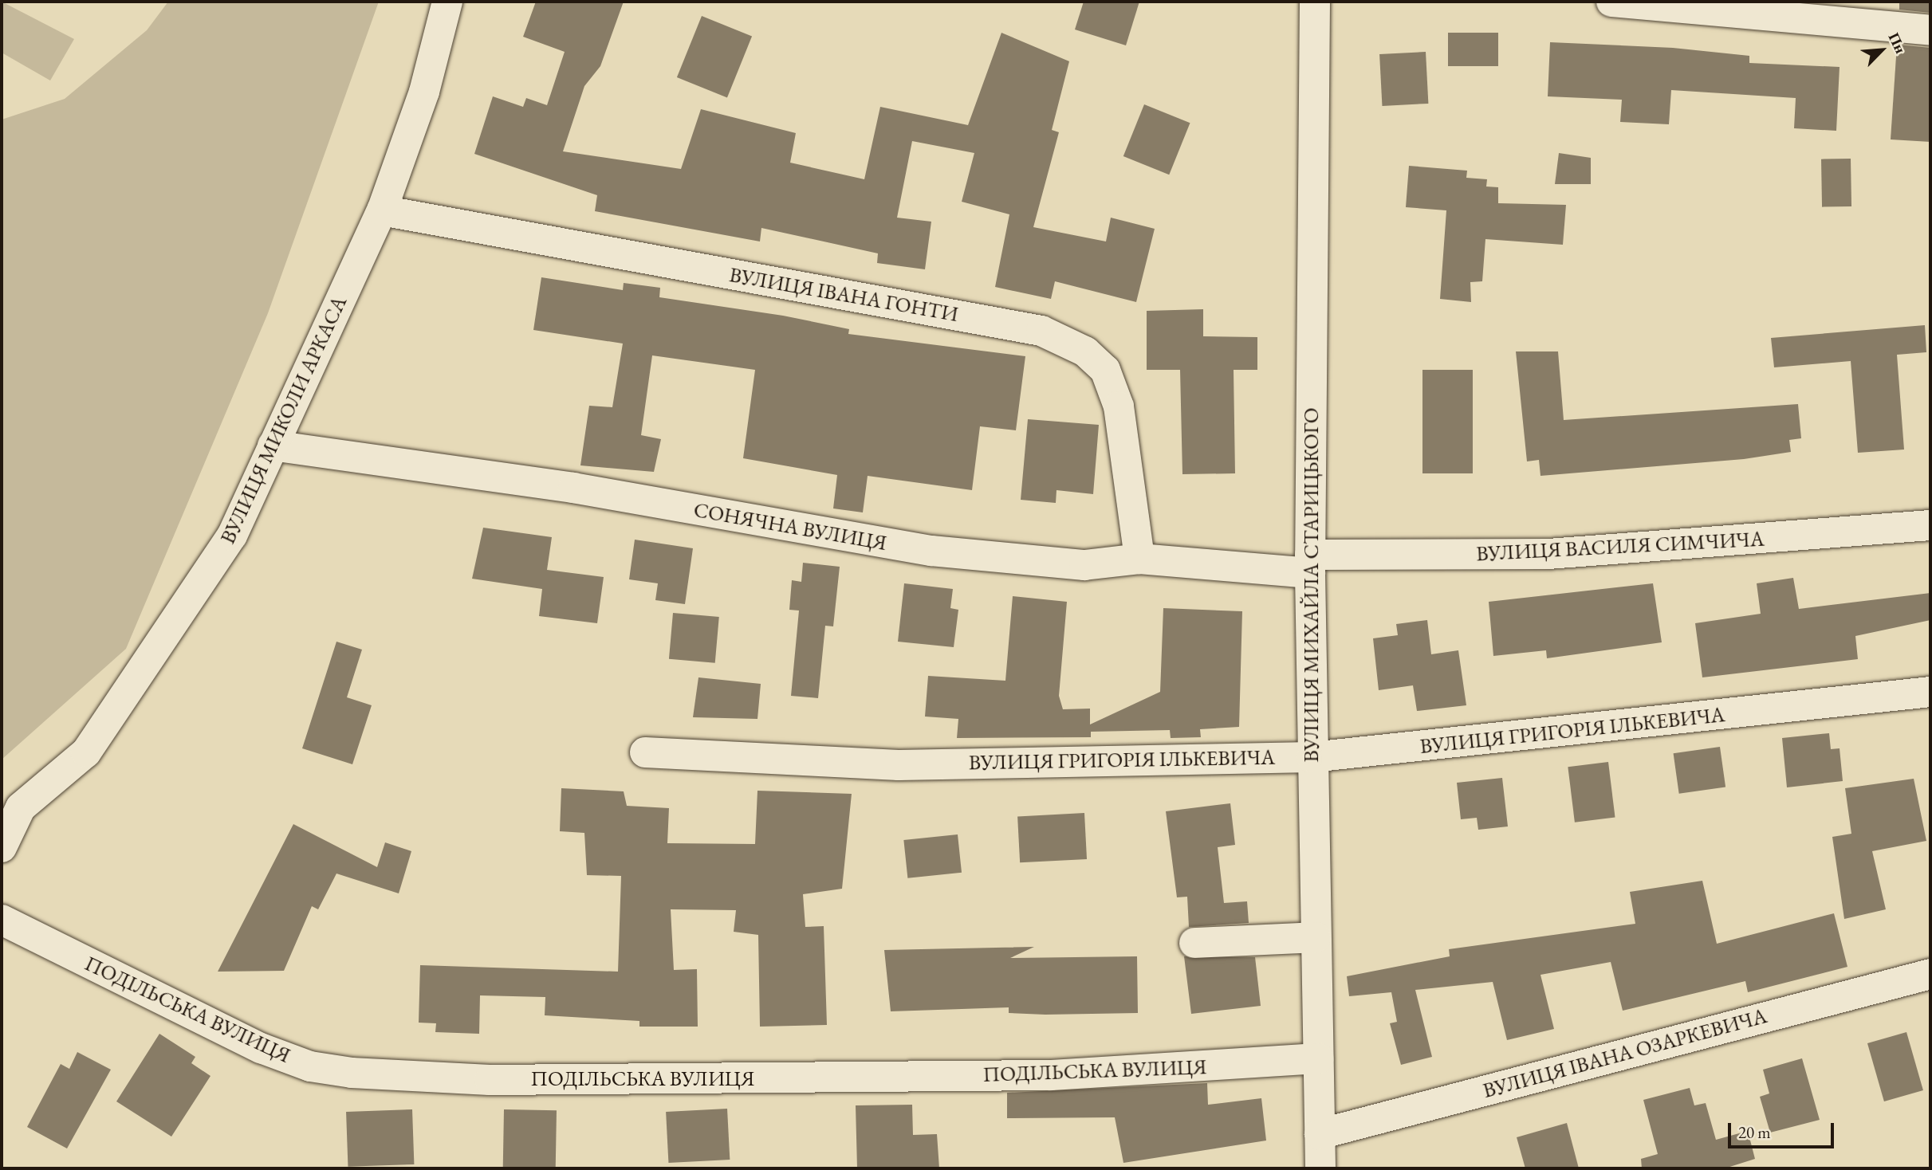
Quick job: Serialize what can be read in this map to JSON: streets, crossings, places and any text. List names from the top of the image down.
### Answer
{
  "streets": {
    "street": [
      "ВУЛИЦЯ ІВАНА ГОНТИ",
      "ВУЛИЦЯ МИКОЛИ АРКАСА",
      "СОНЯЧНА ВУЛИЦЯ",
      "ВУЛИЦЯ ВАСИЛЯ СИМЧИЧА",
      "ВУЛИЦЯ МИХАЙЛА СТАРИЦЬКОГО",
      "ВУЛИЦЯ ГРИГОРІЯ ІЛЬКЕВИЧА",
      "ПОДІЛЬСЬКА ВУЛИЦЯ",
      "ВУЛИЦЯ ІВАНА ОЗАРКЕВИЧА"
    ]
  },
  "crossings": [
    ["ВУЛИЦЯ ІВАНА ГОНТИ", "ВУЛИЦЯ МИКОЛИ АРКАСА"],
    ["ВУЛИЦЯ ІВАНА ГОНТИ", "СОНЯЧНА ВУЛИЦЯ"],
    ["ВУЛИЦЯ МИКОЛИ АРКАСА", "СОНЯЧНА ВУЛИЦЯ"],
    ["СОНЯЧНА ВУЛИЦЯ", "ВУЛИЦЯ ВАСИЛЯ СИМЧИЧА"],
    ["СОНЯЧНА ВУЛИЦЯ", "ВУЛИЦЯ МИХАЙЛА СТАРИЦЬКОГО"],
    ["ВУЛИЦЯ ВАСИЛЯ СИМЧИЧА", "ВУЛИЦЯ МИХАЙЛА СТАРИЦЬКОГО"],
    ["ВУЛИЦЯ МИХАЙЛА СТАРИЦЬКОГО", "ВУЛИЦЯ ГРИГОРІЯ ІЛЬКЕВИЧА"],
    ["ВУЛИЦЯ МИХАЙЛА СТАРИЦЬКОГО", "ПОДІЛЬСЬКА ВУЛИЦЯ"],
    ["ВУЛИЦЯ МИХАЙЛА СТАРИЦЬКОГО", "ВУЛИЦЯ ІВАНА ОЗАРКЕВИЧА"]
  ],
  "scale_bar": "20 m",
  "north": "top right"
}
